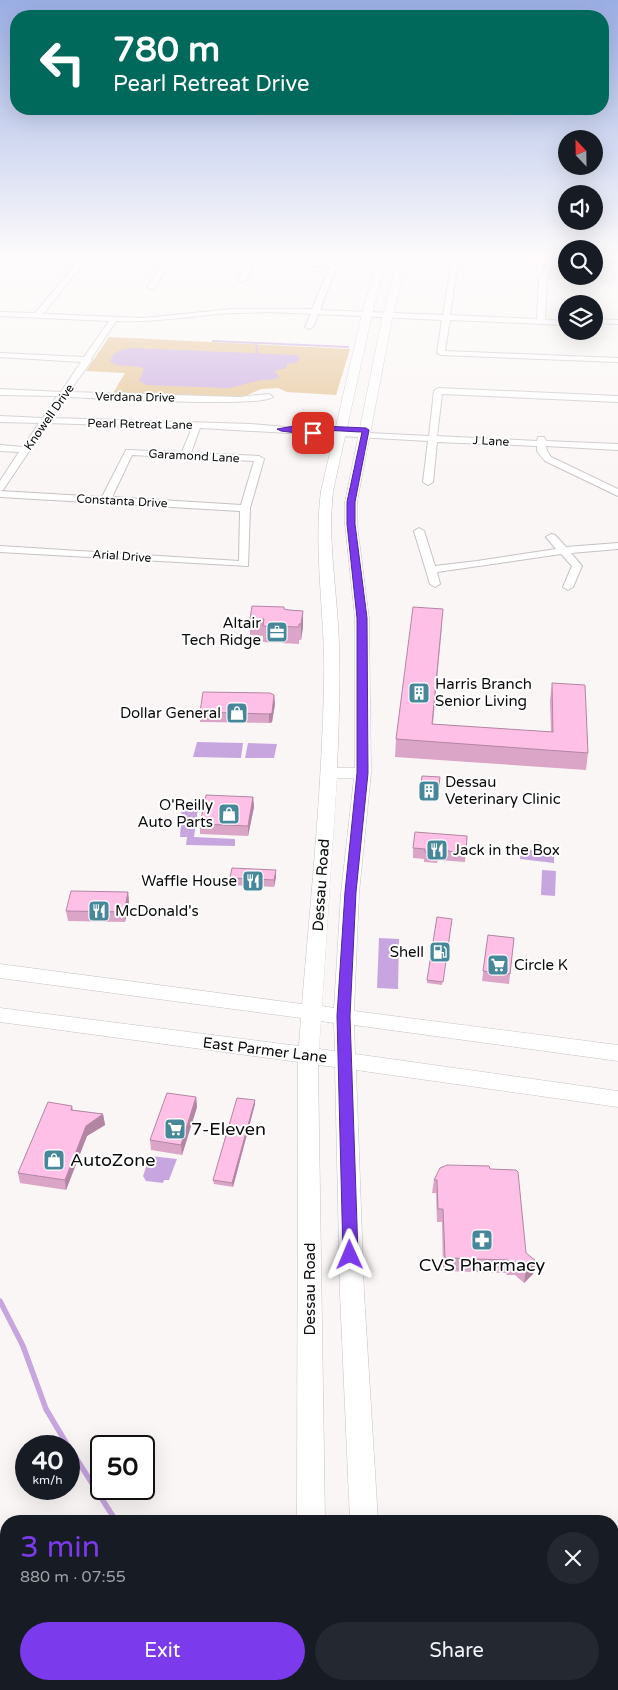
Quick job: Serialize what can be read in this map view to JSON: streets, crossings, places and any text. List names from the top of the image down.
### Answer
{
  "streets": {
    "main road": ["Dessau Road", "East Parmer Lane"],
    "street": [
      "Verdana Drive",
      "Knowell Drive",
      "Pearl Retreat Lane",
      "J Lane",
      "Garamond Lane",
      "Constanta Drive",
      "Arial Drive"
    ]
  },
  "crossings": [
    ["Verdana Drive", "Knowell Drive"],
    ["Knowell Drive", "Pearl Retreat Lane"],
    ["Pearl Retreat Lane", "J Lane"],
    ["Pearl Retreat Lane", "Dessau Road"],
    ["J Lane", "Dessau Road"],
    ["Garamond Lane", "Constanta Drive"],
    ["Garamond Lane", "Arial Drive"],
    ["Constanta Drive", "Arial Drive"],
    ["Dessau Road", "East Parmer Lane"]
  ],
  "places": {
    "office": ["Altair Tech Ridge"],
    "building": ["Harris Branch Senior Living", "Dessau Veterinary Clinic"],
    "shop": ["Dollar General", "O'Reilly Auto Parts", "AutoZone"],
    "restaurant": ["Jack in the Box", "Waffle House", "McDonald's"],
    "fuel station": ["Shell"],
    "supermarket": ["Circle K", "7-Eleven"],
    "pharmacy": ["CVS Pharmacy"]
  },
  "north": "top",
  "page": {
    "turn": ["780 m", "Pearl Retreat Drive"],
    "speed": "40 km/h",
    "limit": "50",
    "heading": ["3 min", "880 m · 07:55"],
    "buttons": ["Exit", "Share"]
  }
}
